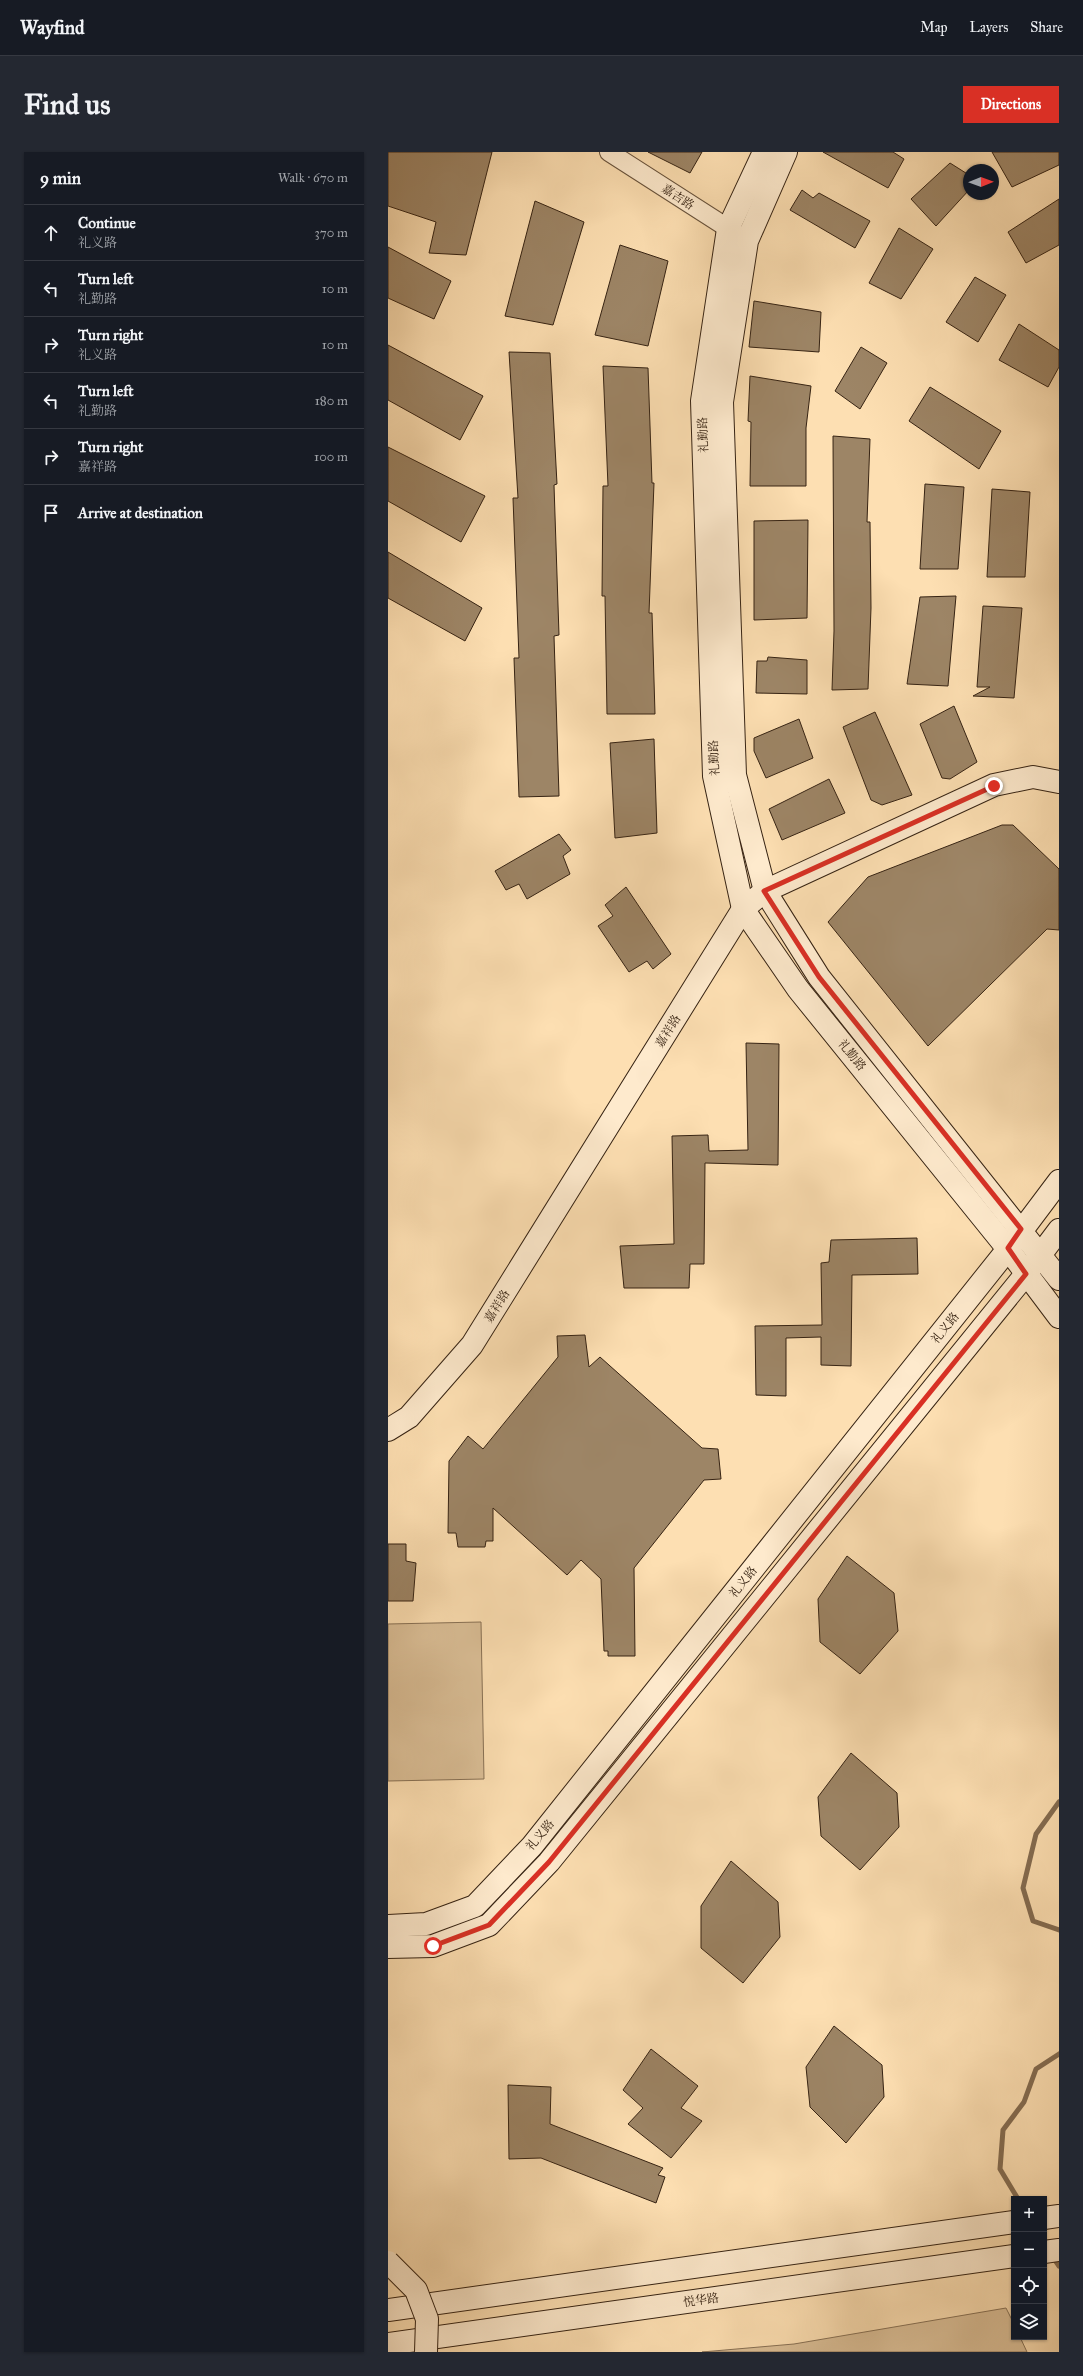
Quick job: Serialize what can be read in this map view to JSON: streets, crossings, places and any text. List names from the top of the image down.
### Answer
{
  "streets": {
    "main road": [
      "礼勤路",
      "嘉祥路",
      "礼义路",
      "悦华路"
    ],
    "street": ["嘉吉路"]
  },
  "crossings": [
    ["嘉吉路", "礼勤路"],
    ["礼勤路", "嘉祥路"],
    ["礼勤路", "礼义路"]
  ],
  "north": "right",
  "page": {
    "header": "Wayfind",
    "nav": ["Map", "Layers", "Share"],
    "buttons": "Directions",
    "title": "Find us",
    "heading": ["9 min", "Walk · 670 m"],
    "list": [
      ["Continue", "礼义路", "370 m"],
      ["Turn left", "礼勤路", "10 m"],
      ["Turn right", "礼义路", "10 m"],
      ["Turn left", "礼勤路", "180 m"],
      ["Turn right", "嘉祥路", "100 m"],
      "Arrive at destination"
    ],
    "map_buttons": ["+", "−"]
  }
}
